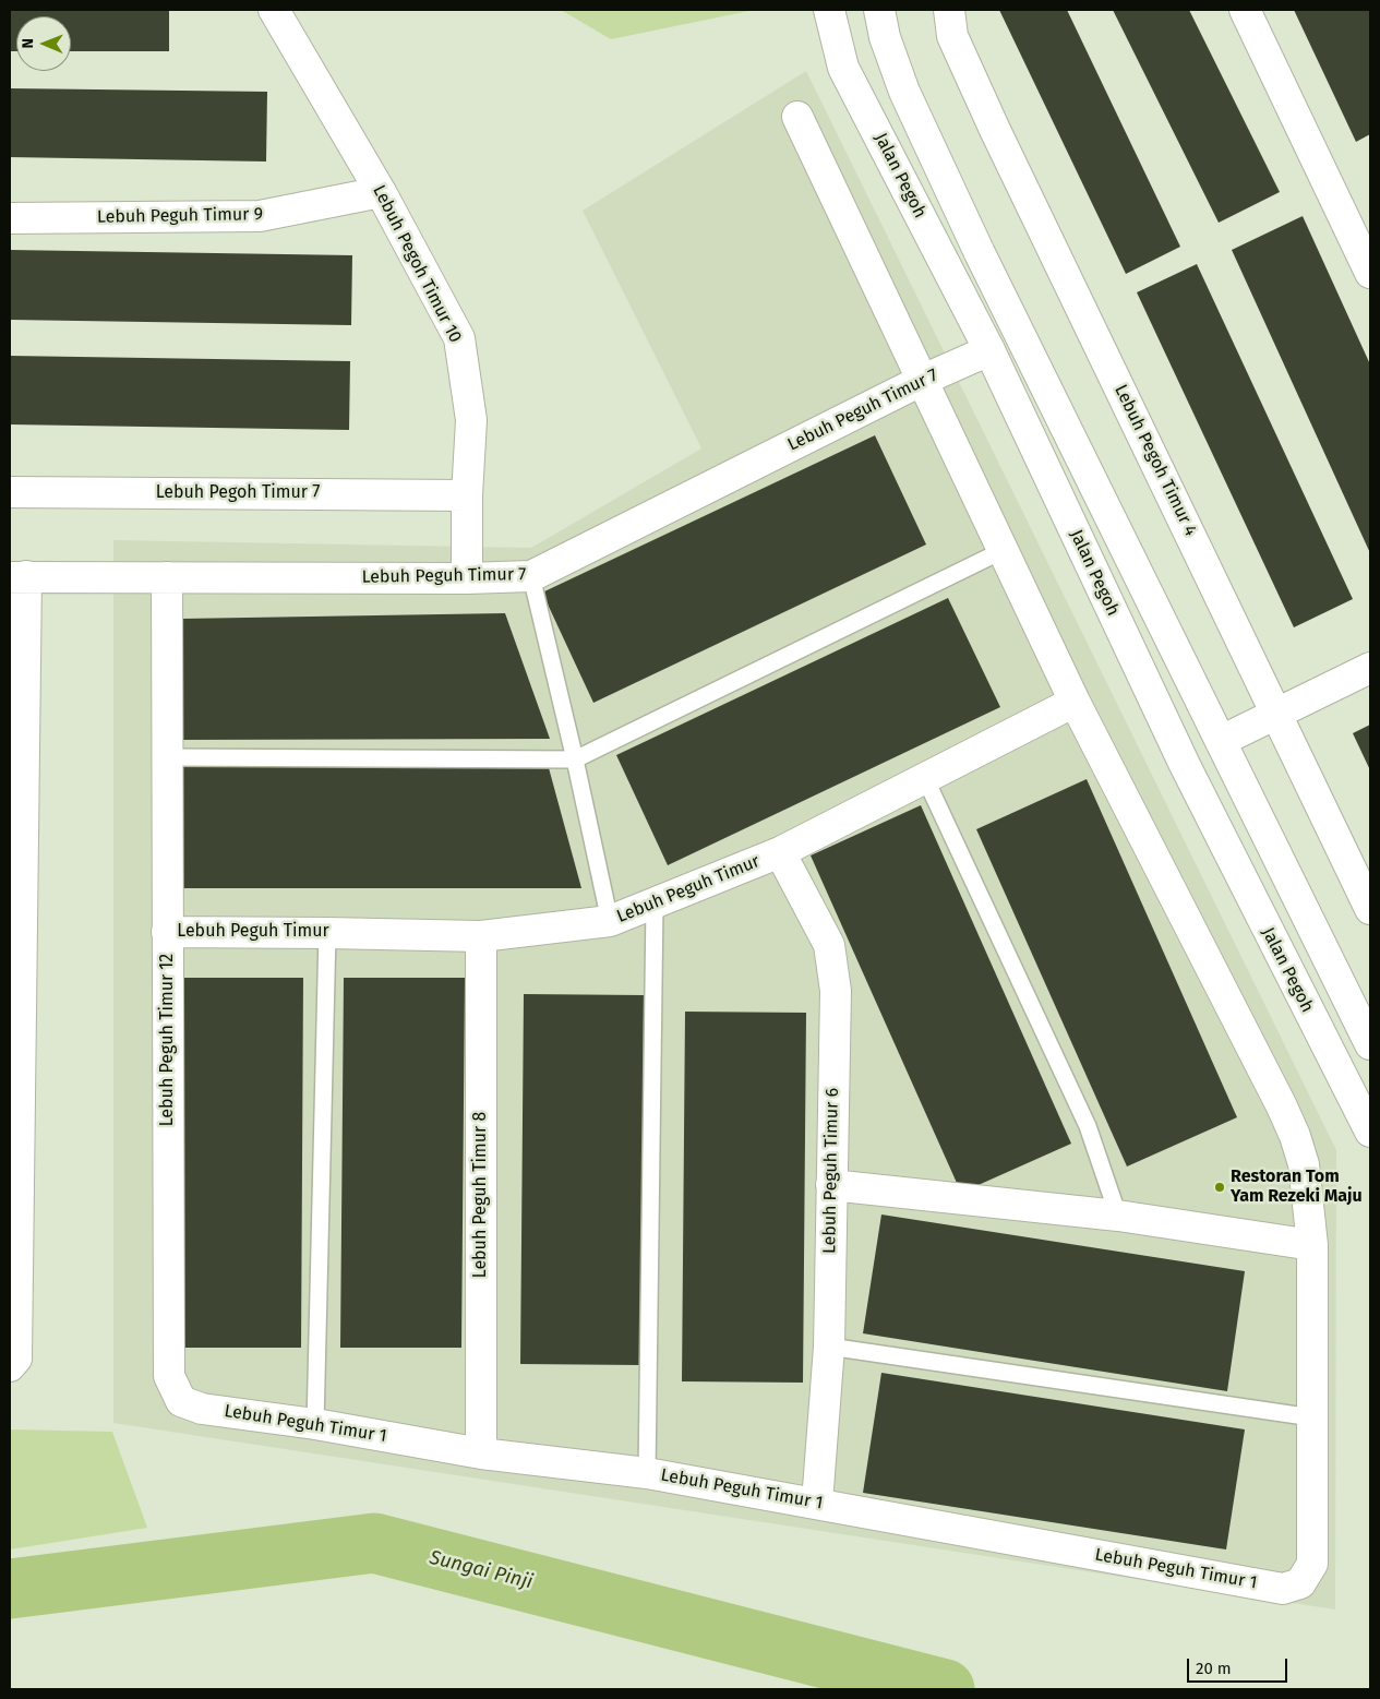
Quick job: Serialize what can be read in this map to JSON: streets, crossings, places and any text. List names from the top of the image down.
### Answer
{
  "streets": {
    "street": [
      "Jalan Pegoh",
      "Lebuh Peguh Timur 9",
      "Lebuh Pegoh Timur 10",
      "Lebuh Peguh Timur 7",
      "Lebuh Pegoh Timur 4",
      "Lebuh Pegoh Timur 7",
      "Lebuh Peguh Timur",
      "Lebuh Peguh Timur 12",
      "Lebuh Peguh Timur 6",
      "Lebuh Peguh Timur 8",
      "Lebuh Peguh Timur 1"
    ]
  },
  "crossings": [
    ["Jalan Pegoh", "Lebuh Peguh Timur 7"],
    ["Lebuh Peguh Timur 9", "Lebuh Pegoh Timur 10"],
    ["Lebuh Pegoh Timur 10", "Lebuh Peguh Timur 7"],
    ["Lebuh Pegoh Timur 10", "Lebuh Pegoh Timur 7"],
    ["Lebuh Peguh Timur 7", "Lebuh Peguh Timur 12"],
    ["Lebuh Peguh Timur", "Lebuh Peguh Timur 12"],
    ["Lebuh Peguh Timur", "Lebuh Peguh Timur 6"],
    ["Lebuh Peguh Timur", "Lebuh Peguh Timur 8"],
    ["Lebuh Peguh Timur 12", "Lebuh Peguh Timur 1"],
    ["Lebuh Peguh Timur 6", "Lebuh Peguh Timur 1"],
    ["Lebuh Peguh Timur 8", "Lebuh Peguh Timur 1"]
  ],
  "water": ["Sungai Pinji"],
  "places": ["Restoran Tom Yam Rezeki Maju"],
  "scale_bar": "20 m",
  "north": "left"
}
